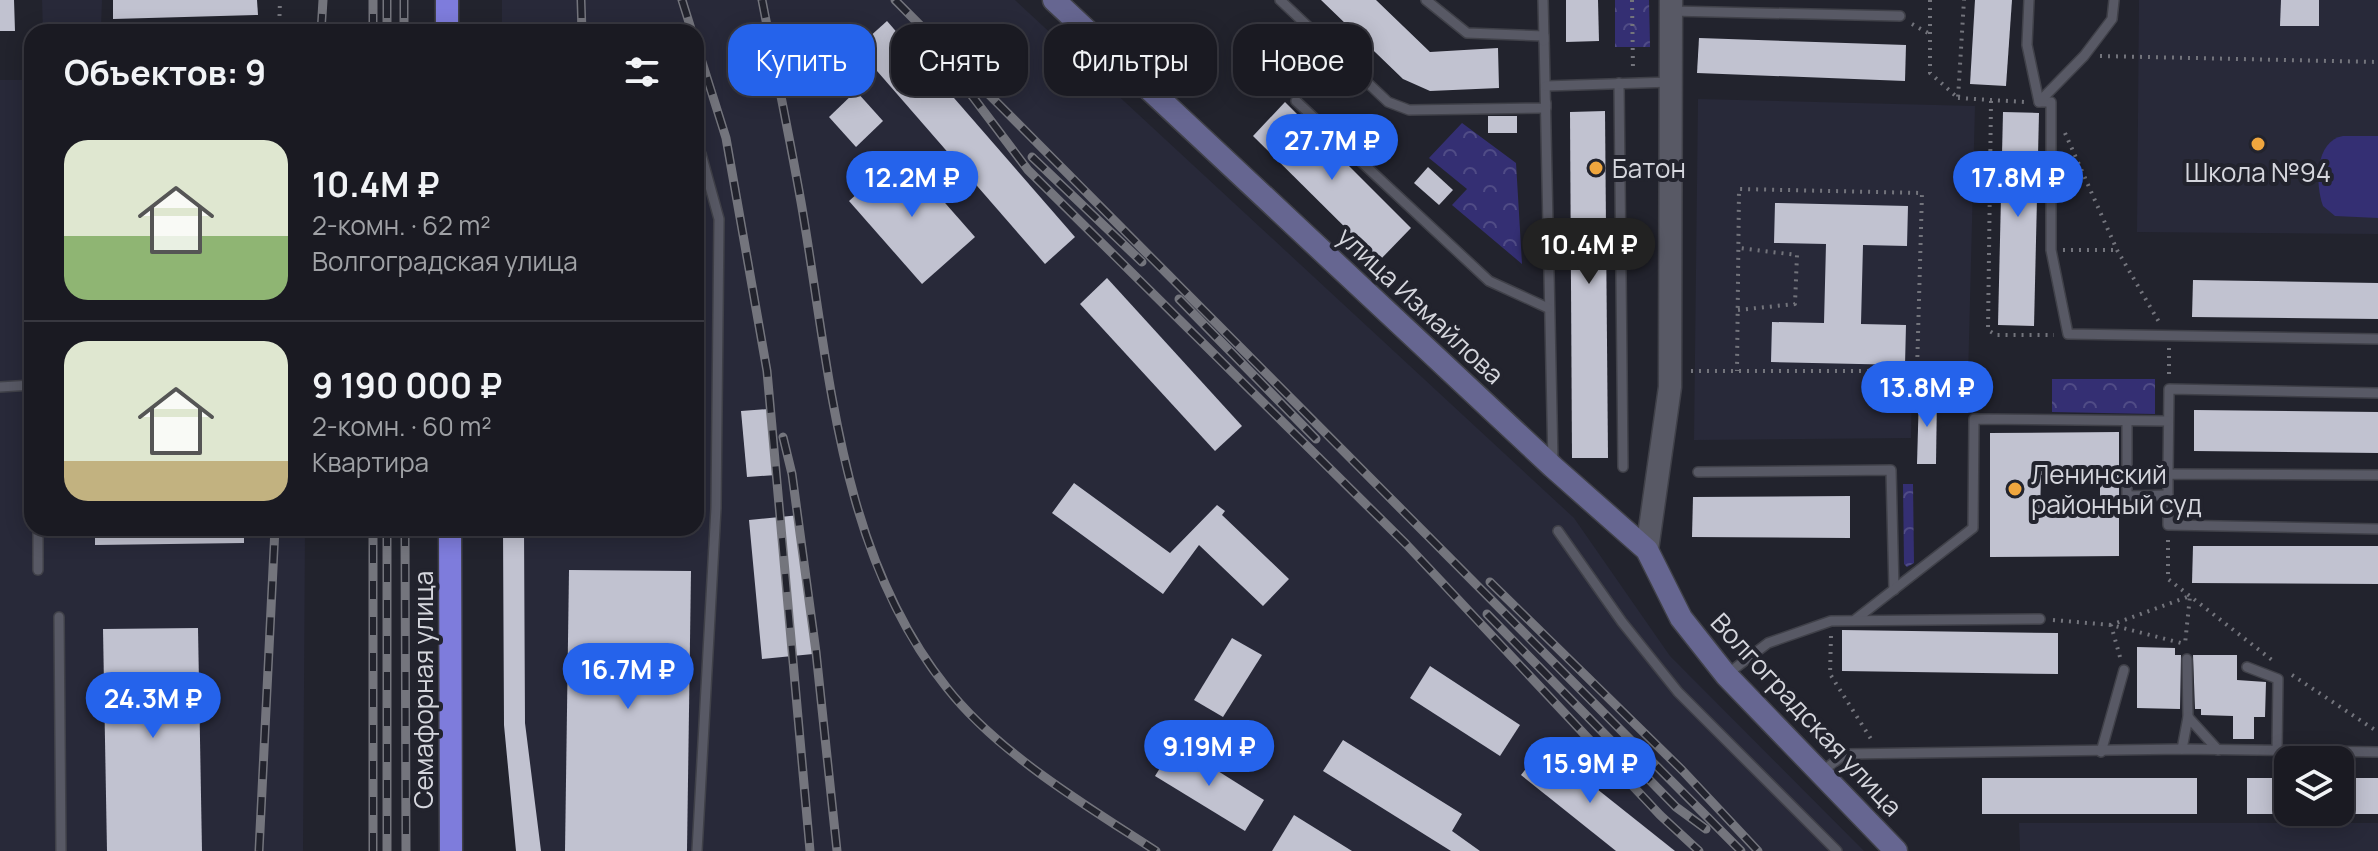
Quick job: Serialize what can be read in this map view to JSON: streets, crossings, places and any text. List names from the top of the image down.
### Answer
{
  "streets": {
    "highway": ["Семафорная улица"],
    "main road": ["улица Измайлова", "Волгоградская улица"]
  },
  "crossings": [
    ["улица Измайлова", "Волгоградская улица"]
  ],
  "places": ["Школа №94", "Батон", "Ленинский районный суд"],
  "page": {
    "chip": [
      "Купить",
      "Снять",
      "Фильтры",
      "Новое"
    ],
    "heading": "Объектов: 9",
    "price": [
      "27.7M ₽",
      "12.2M ₽",
      "17.8M ₽",
      "10.4M ₽",
      "13.8M ₽",
      "16.7M ₽",
      "24.3M ₽",
      "9.19M ₽",
      "15.9M ₽"
    ],
    "list": [
      {
        "name": "10.4M ₽",
        "note": "2-комн. · 62 m² · Волгоградская улица"
      },
      {
        "name": "9 190 000 ₽",
        "note": "2-комн. · 60 m² · Квартира"
      }
    ]
  }
}
